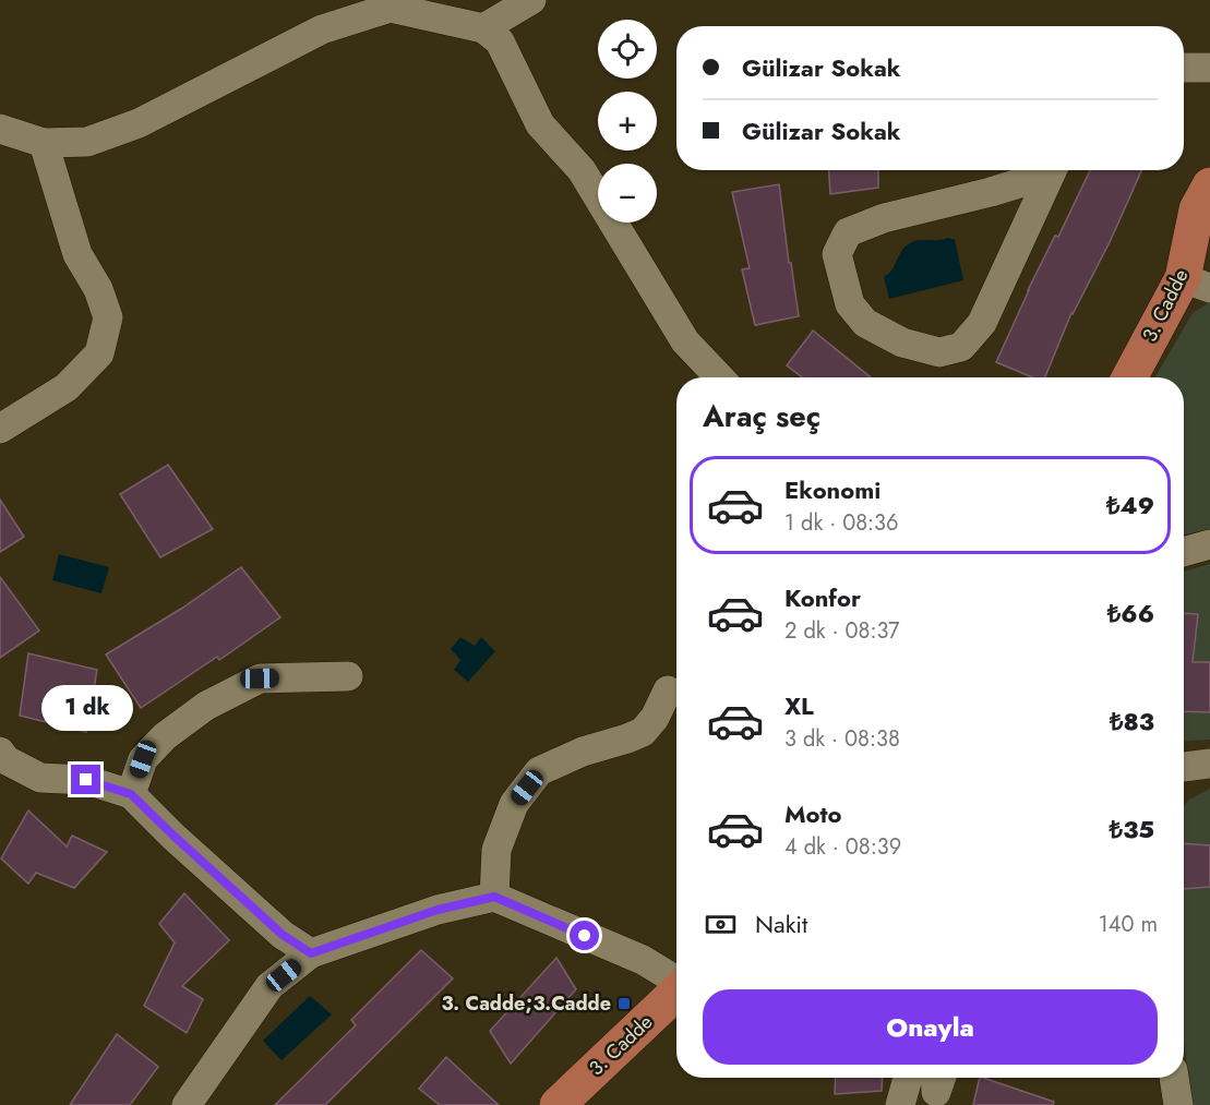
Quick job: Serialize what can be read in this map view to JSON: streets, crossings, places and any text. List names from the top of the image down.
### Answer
{
  "streets": {
    "main road": ["3. Cadde"]
  },
  "places": {
    "transit": ["3. Cadde;3.Cadde"]
  },
  "page": {
    "map_buttons": ["+", "−"],
    "banner": ["Gülizar Sokak", "Gülizar Sokak"],
    "heading": "Araç seç",
    "list": [
      {
        "name": "Ekonomi",
        "note": "1 dk · 08:36",
        "value": "₺49"
      },
      {
        "name": "Konfor",
        "note": "2 dk · 08:37",
        "value": "₺66"
      },
      {
        "name": "XL",
        "note": "3 dk · 08:38",
        "value": "₺83"
      },
      {
        "name": "Moto",
        "note": "4 dk · 08:39",
        "value": "₺35"
      }
    ],
    "bubble": "1 dk",
    "pay": ["Nakit", "140 m"],
    "buttons": "Onayla"
  }
}
